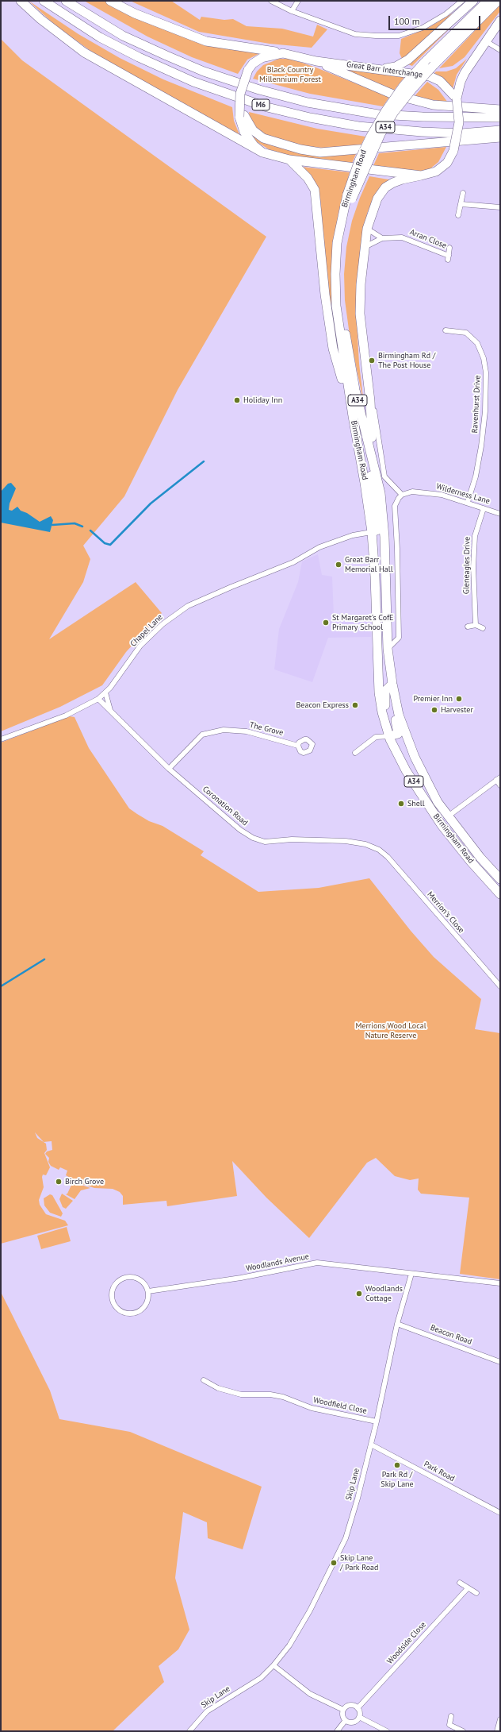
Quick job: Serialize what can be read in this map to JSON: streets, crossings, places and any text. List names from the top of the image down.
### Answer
{
  "streets": {
    "highway": [
      "Great Barr Interchange",
      "M6",
      "A34",
      "Birmingham Road"
    ],
    "street": [
      "Arran Close",
      "Ravenhurst Drive",
      "Wilderness Lane",
      "Gleneagles Drive",
      "Chapel Lane",
      "The Grove",
      "Coronation Road",
      "Merrion's Close",
      "Woodlands Avenue",
      "Beacon Road",
      "Woodfield Close",
      "Park Road",
      "Skip Lane",
      "Woodside Close"
    ]
  },
  "crossings": [
    ["Birmingham Road", "Chapel Lane"],
    ["Ravenhurst Drive", "Wilderness Lane"],
    ["Wilderness Lane", "Gleneagles Drive"],
    ["Chapel Lane", "Coronation Road"],
    ["The Grove", "Coronation Road"],
    ["Coronation Road", "Merrion's Close"],
    ["Woodlands Avenue", "Skip Lane"],
    ["Beacon Road", "Skip Lane"],
    ["Woodfield Close", "Skip Lane"],
    ["Park Road", "Skip Lane"]
  ],
  "parks": ["Black Country Millennium Forest", "Merrions Wood Local Nature Reserve"],
  "places": [
    "Birmingham Rd / The Post House",
    "Holiday Inn",
    "Great Barr Memorial Hall",
    "St Margaret's CofE Primary School",
    "Premier Inn",
    "Beacon Express",
    "Harvester",
    "Shell",
    "Birch Grove",
    "Woodlands Cottage",
    "Park Rd / Skip Lane",
    "Skip Lane / Park Road"
  ],
  "scale_bar": "100 m"
}
